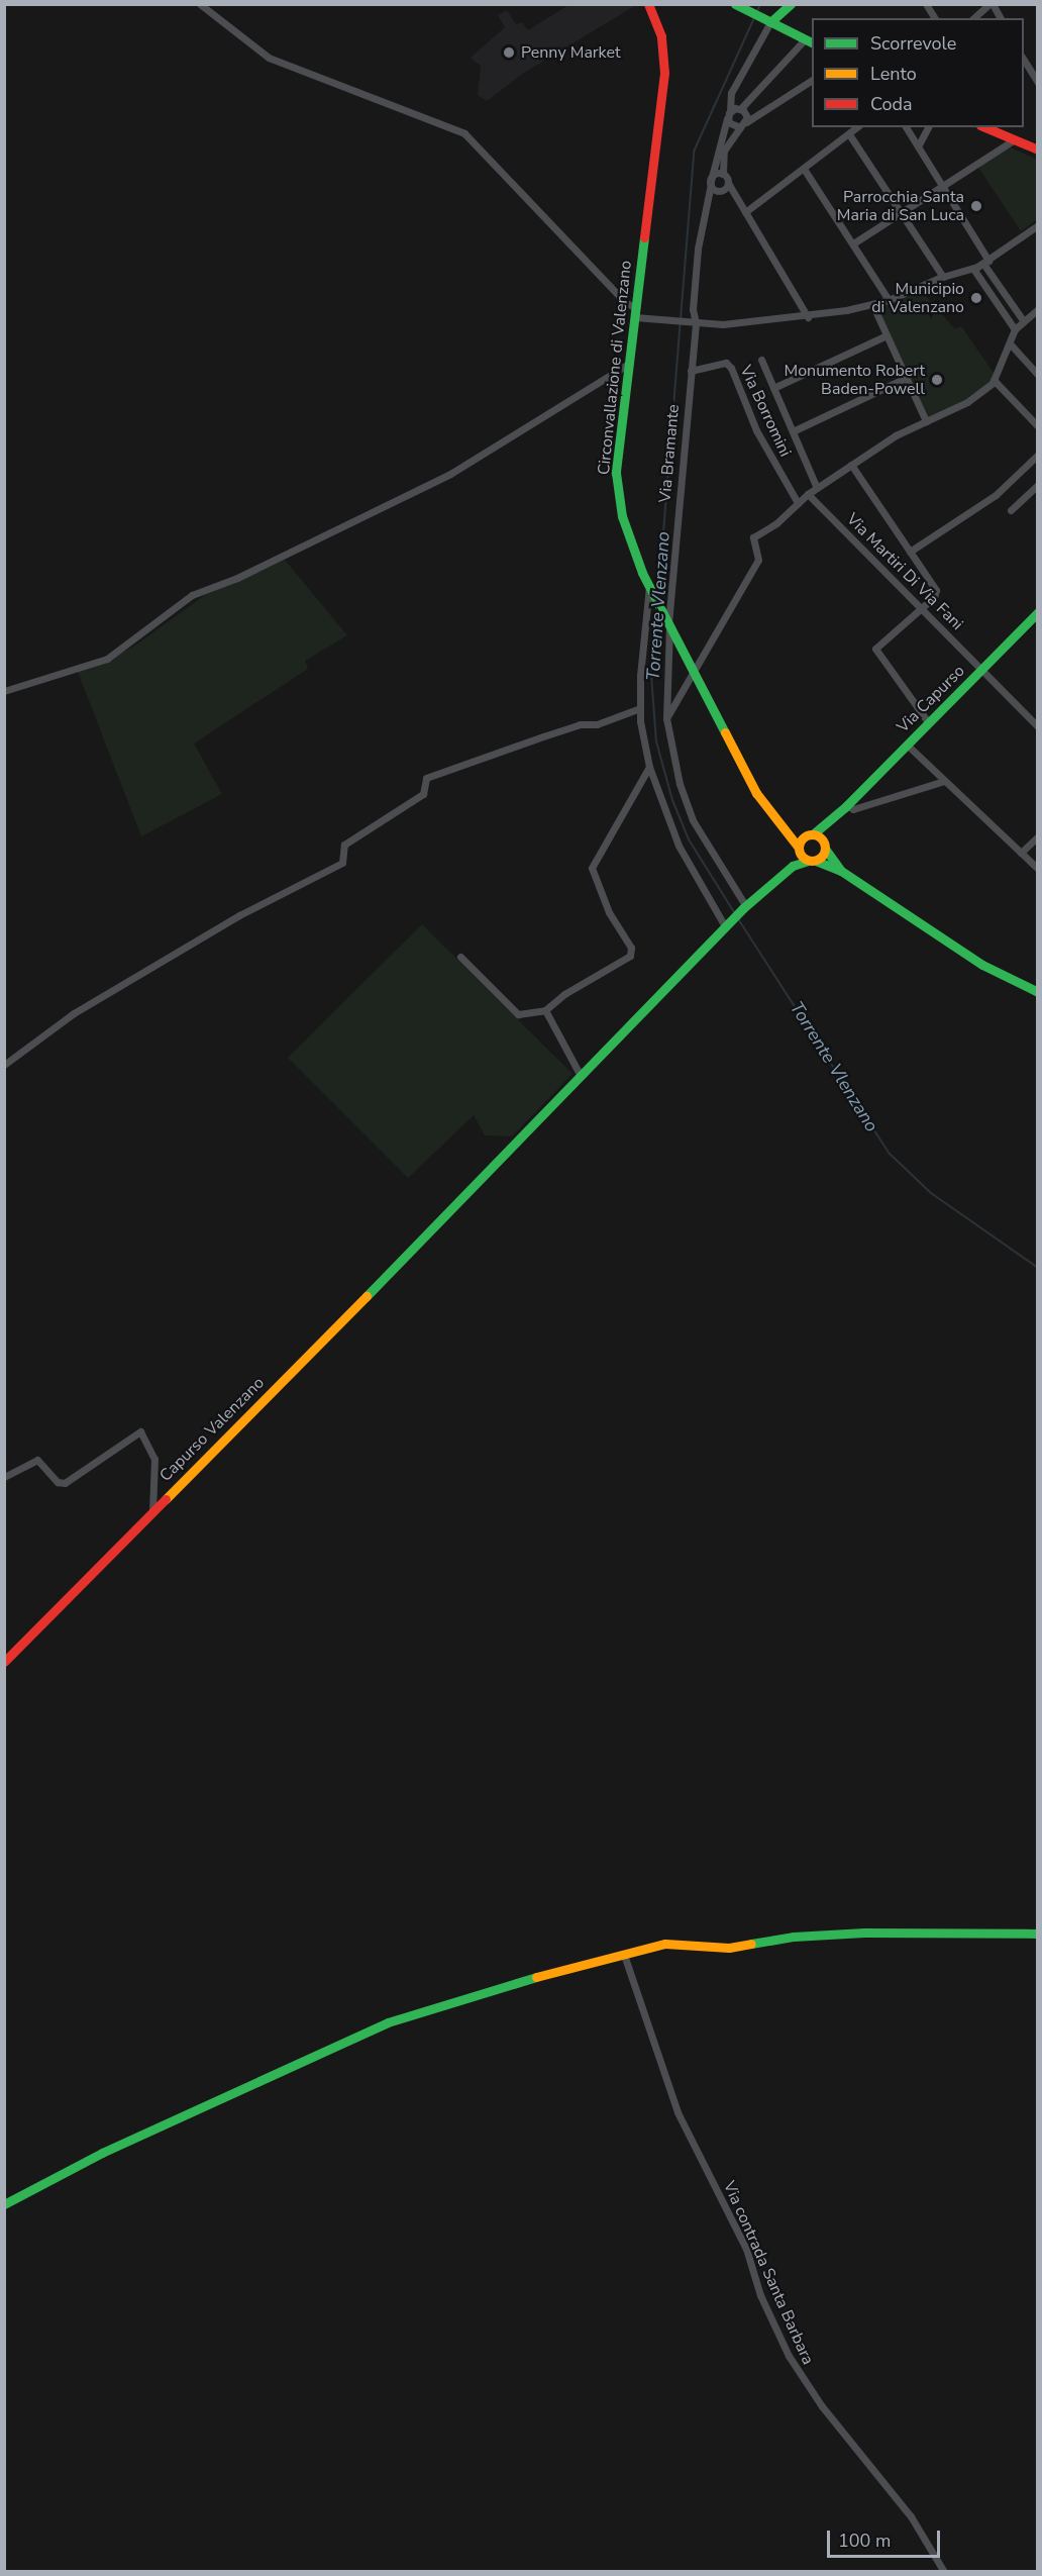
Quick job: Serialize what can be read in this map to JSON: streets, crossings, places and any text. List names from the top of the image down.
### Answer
{
  "streets": {
    "street": [
      "Circonvallazione di Valenzano",
      "Via Borromini",
      "Via Bramante",
      "Via Martiri Di Via Fani",
      "Via Capurso",
      "Capurso Valenzano",
      "Via contrada Santa Barbara"
    ]
  },
  "crossings": [
    ["Circonvallazione di Valenzano", "Via Bramante"],
    ["Via Borromini", "Via Bramante"],
    ["Via Bramante", "Capurso Valenzano"],
    ["Via Martiri Di Via Fani", "Via Capurso"]
  ],
  "water": ["Torrente Vlenzano"],
  "places": [
    "Penny Market",
    "Parrocchia Santa Maria di San Luca",
    "Municipio di Valenzano",
    "Monumento Robert Baden-Powell"
  ],
  "legend": ["Scorrevole", "Lento", "Coda"],
  "scale_bar": "100 m"
}
